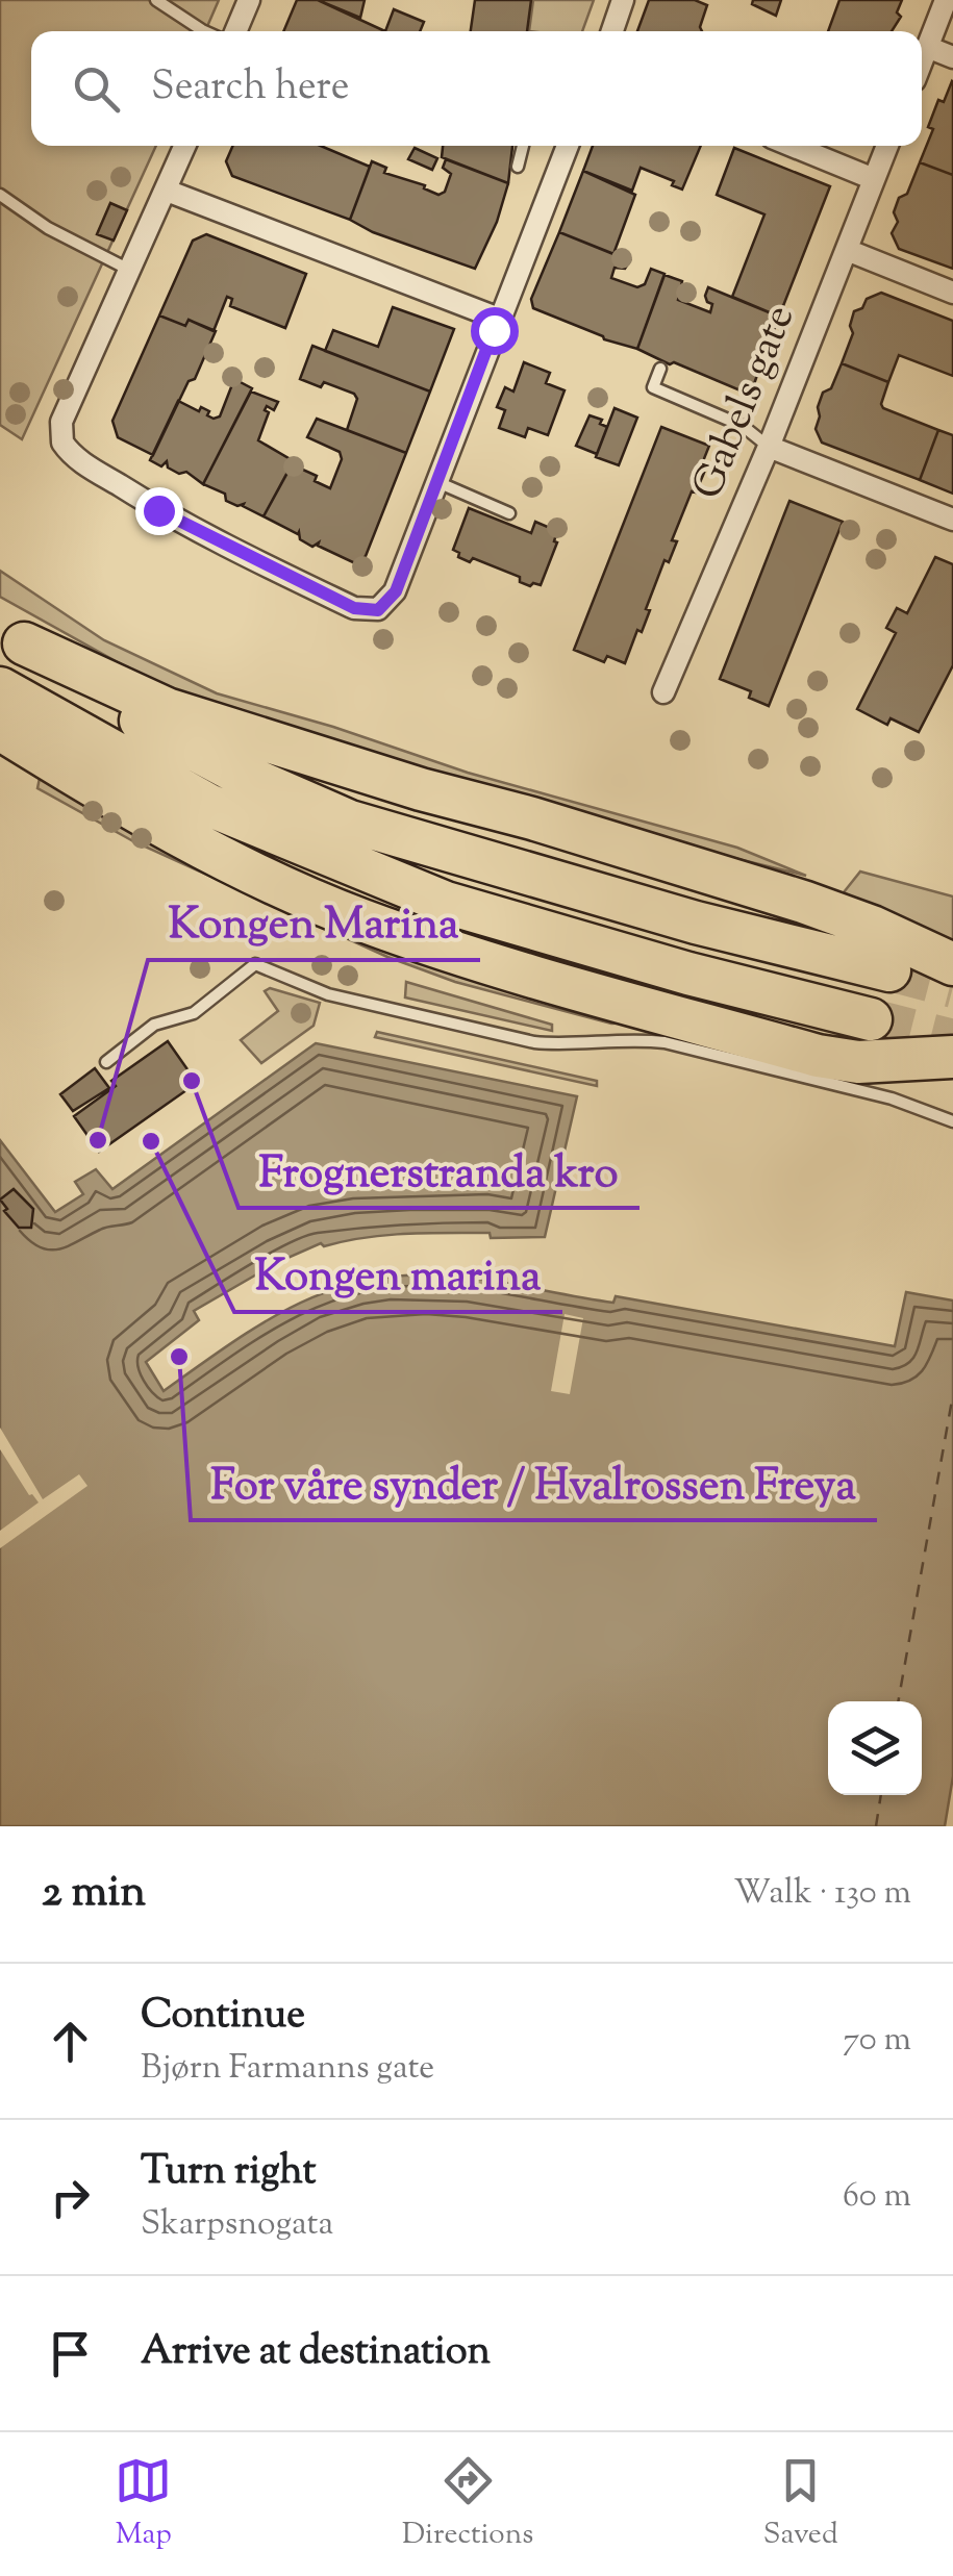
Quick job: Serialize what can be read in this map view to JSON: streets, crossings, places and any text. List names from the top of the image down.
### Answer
{
  "streets": {
    "street": ["Gabels gate"]
  },
  "places": [
    "Frognerstranda kro",
    "Kongen Marina",
    "Kongen marina",
    "For våre synder / Hvalrossen Freya"
  ],
  "page": {
    "search": "Search here",
    "heading": ["2 min", "Walk · 130 m"],
    "list": [
      ["Continue", "Bjørn Farmanns gate", "70 m"],
      ["Turn right", "Skarpsnogata", "60 m"],
      "Arrive at destination"
    ],
    "nav": ["Map", "Directions", "Saved"]
  }
}
